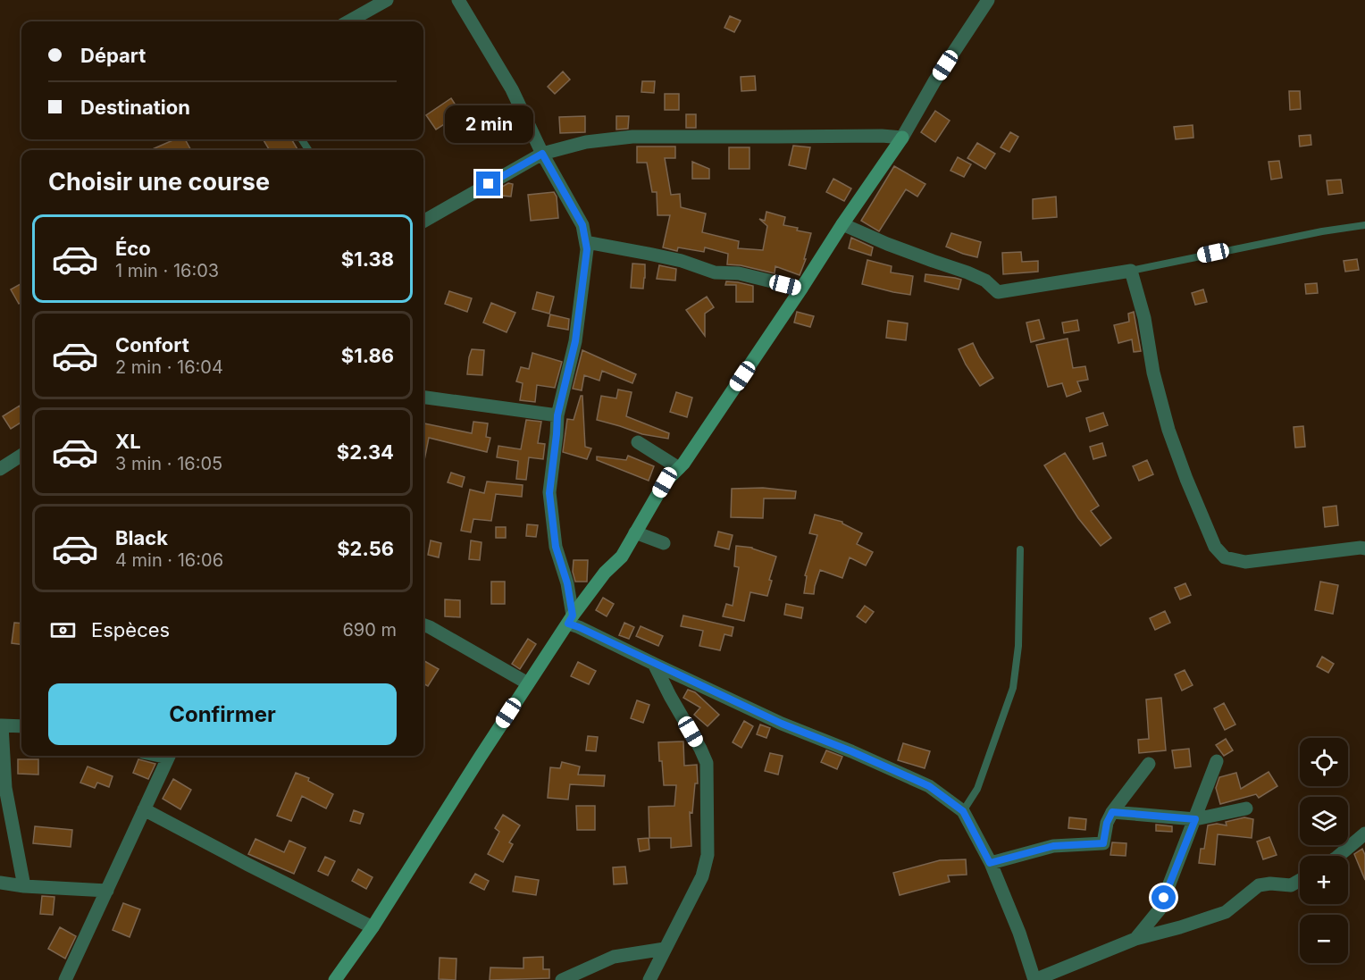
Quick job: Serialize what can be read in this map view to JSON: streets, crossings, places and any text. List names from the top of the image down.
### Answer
{
  "page": {
    "banner": ["Départ", "Destination"],
    "bubble": "2 min",
    "heading": "Choisir une course",
    "list": [
      {
        "name": "Éco",
        "note": "1 min · 16:03",
        "value": "$1.38"
      },
      {
        "name": "Confort",
        "note": "2 min · 16:04",
        "value": "$1.86"
      },
      {
        "name": "XL",
        "note": "3 min · 16:05",
        "value": "$2.34"
      },
      {
        "name": "Black",
        "note": "4 min · 16:06",
        "value": "$2.56"
      }
    ],
    "pay": ["Espèces", "690 m"],
    "buttons": "Confirmer",
    "map_buttons": ["+", "−"]
  }
}
